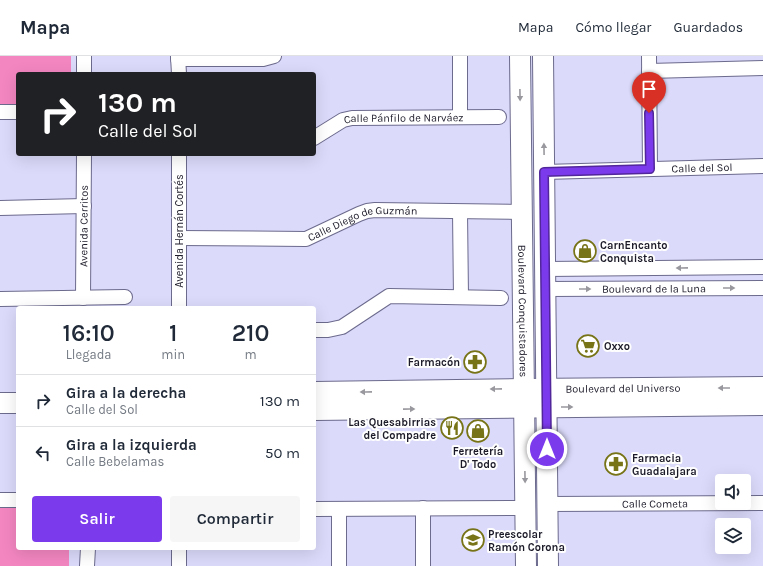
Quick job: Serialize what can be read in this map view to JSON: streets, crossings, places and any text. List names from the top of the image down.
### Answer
{
  "streets": {
    "street": [
      "Calle Pánfilo de Narváez",
      "Calle del Sol",
      "Calle Diego de Guzmán",
      "Avenida Cerritos",
      "Avenida Hernán Cortés",
      "Boulevard de la Luna",
      "Boulevard Conquistadores",
      "Boulevard del Universo",
      "Calle Cometa"
    ]
  },
  "crossings": [
    ["Calle del Sol", "Boulevard Conquistadores"],
    ["Calle Diego de Guzmán", "Avenida Hernán Cortés"],
    ["Calle Diego de Guzmán", "Boulevard Conquistadores"],
    ["Boulevard de la Luna", "Boulevard Conquistadores"],
    ["Boulevard Conquistadores", "Boulevard del Universo"],
    ["Boulevard Conquistadores", "Calle Cometa"]
  ],
  "places": {
    "shop": ["CarnEncanto Conquista", "Ferretería D' Todo"],
    "supermarket": ["Oxxo"],
    "pharmacy": ["Farmacón", "Farmacia Guadalajara"],
    "restaurant": ["Las Quesabirrias del Compadre"],
    "school or university": ["Preescolar Ramón Corona"]
  },
  "page": {
    "header": "Mapa",
    "nav": ["Mapa", "Cómo llegar", "Guardados"],
    "turn": ["130 m", "Calle del Sol"],
    "eta": [
      "16:10",
      "Llegada",
      "1",
      "min",
      "210",
      "m"
    ],
    "list": [
      {
        "name": "Gira a la derecha",
        "note": "Calle del Sol",
        "value": "130 m"
      },
      {
        "name": "Gira a la izquierda",
        "note": "Calle Bebelamas",
        "value": "50 m"
      }
    ],
    "buttons": ["Salir", "Compartir"]
  }
}
